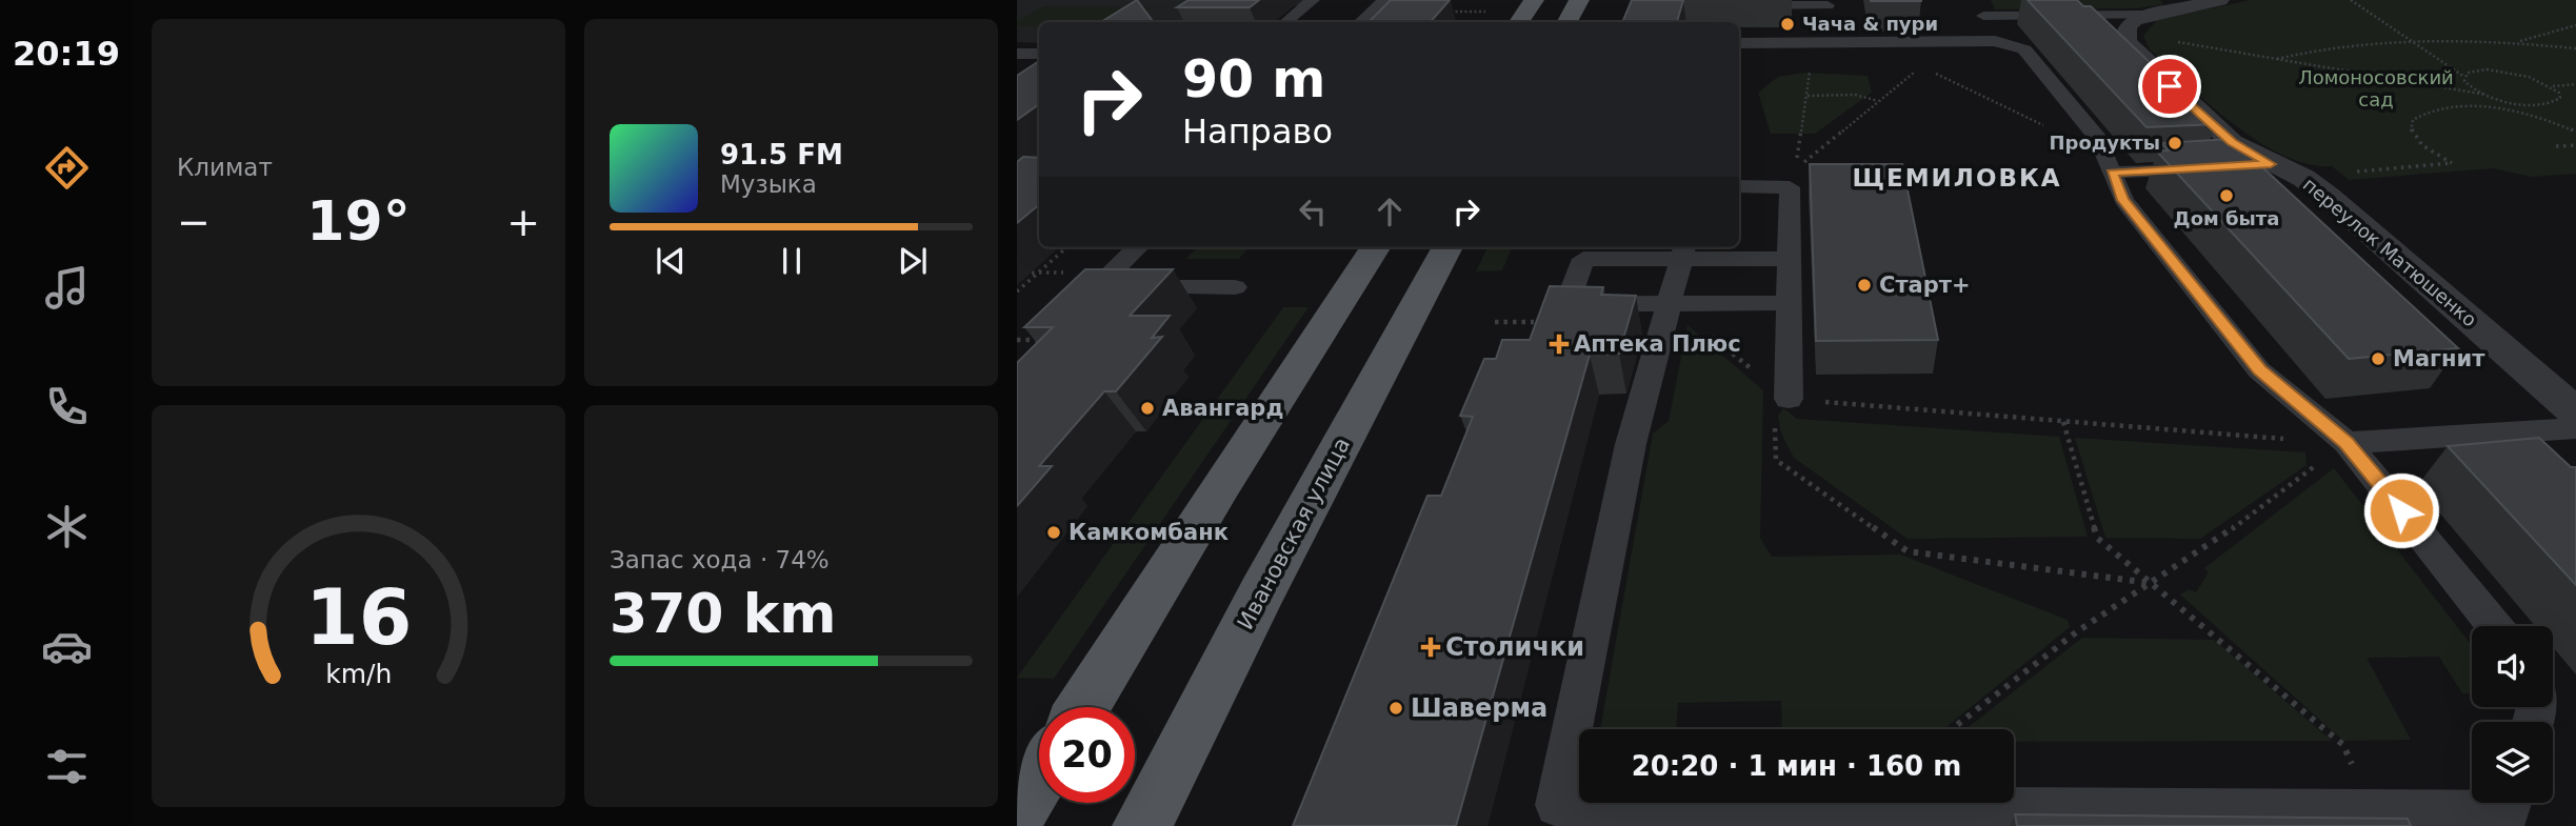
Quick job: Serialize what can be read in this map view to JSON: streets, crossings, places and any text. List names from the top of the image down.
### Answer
{
  "streets": {
    "main road": ["Ивановская улица"],
    "street": ["переулок Матюшенко"]
  },
  "districts": ["ЩЕМИЛОВКА"],
  "parks": ["Ломоносовский сад"],
  "places": {
    "other": [
      "Чача & пури",
      "Продукты",
      "Дом быта",
      "Старт+",
      "Магнит",
      "Авангард",
      "Камкомбанк",
      "Шаверма"
    ],
    "health": ["Аптека Плюс", "Столички"]
  },
  "page": {
    "tabs": "20:19",
    "tile": [
      "Климат",
      ["Запас хода · 74%", "370 km"]
    ],
    "turn": ["90 m", "Направо"],
    "song": ["91.5 FM", "Музыка"],
    "heat": ["−", "19°", "+"],
    "limit": "20",
    "trip": "20:20 · 1 мин · 160 m",
    "gauge": ["16", "km/h"]
  }
}
